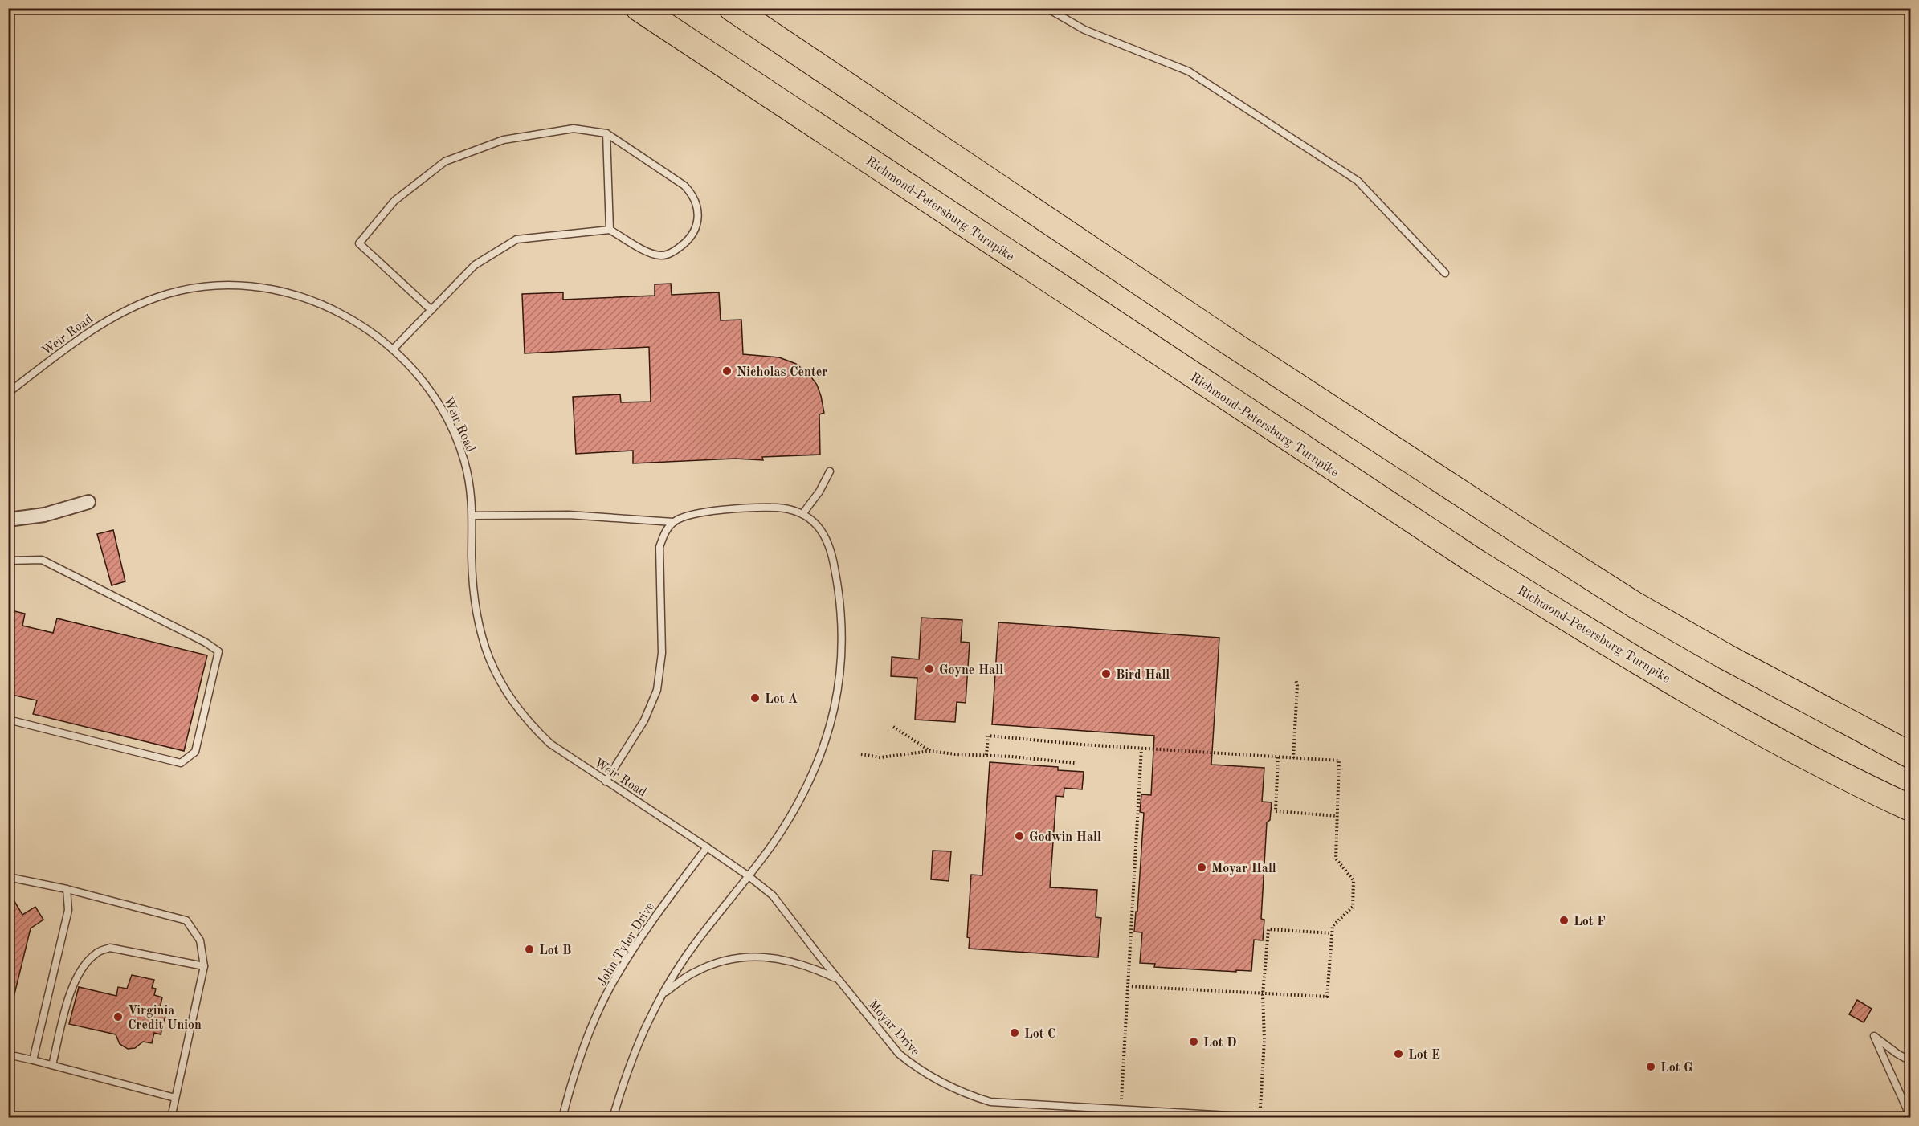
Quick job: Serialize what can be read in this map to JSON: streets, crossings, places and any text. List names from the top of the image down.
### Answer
{
  "streets": {
    "highway": ["Richmond-Petersburg Turnpike"],
    "lane": ["Weir Road", "John Tyler Drive", "Moyar Drive"]
  },
  "crossings": [
    ["Weir Road", "John Tyler Drive"],
    ["Weir Road", "Moyar Drive"],
    ["John Tyler Drive", "Moyar Drive"]
  ],
  "places": [
    "Nicholas Center",
    "Goyne Hall",
    "Bird Hall",
    "Lot A",
    "Godwin Hall",
    "Moyar Hall",
    "Lot F",
    "Lot B",
    "Virginia Credit Union",
    "Lot C",
    "Lot D",
    "Lot E",
    "Lot G"
  ]
}
